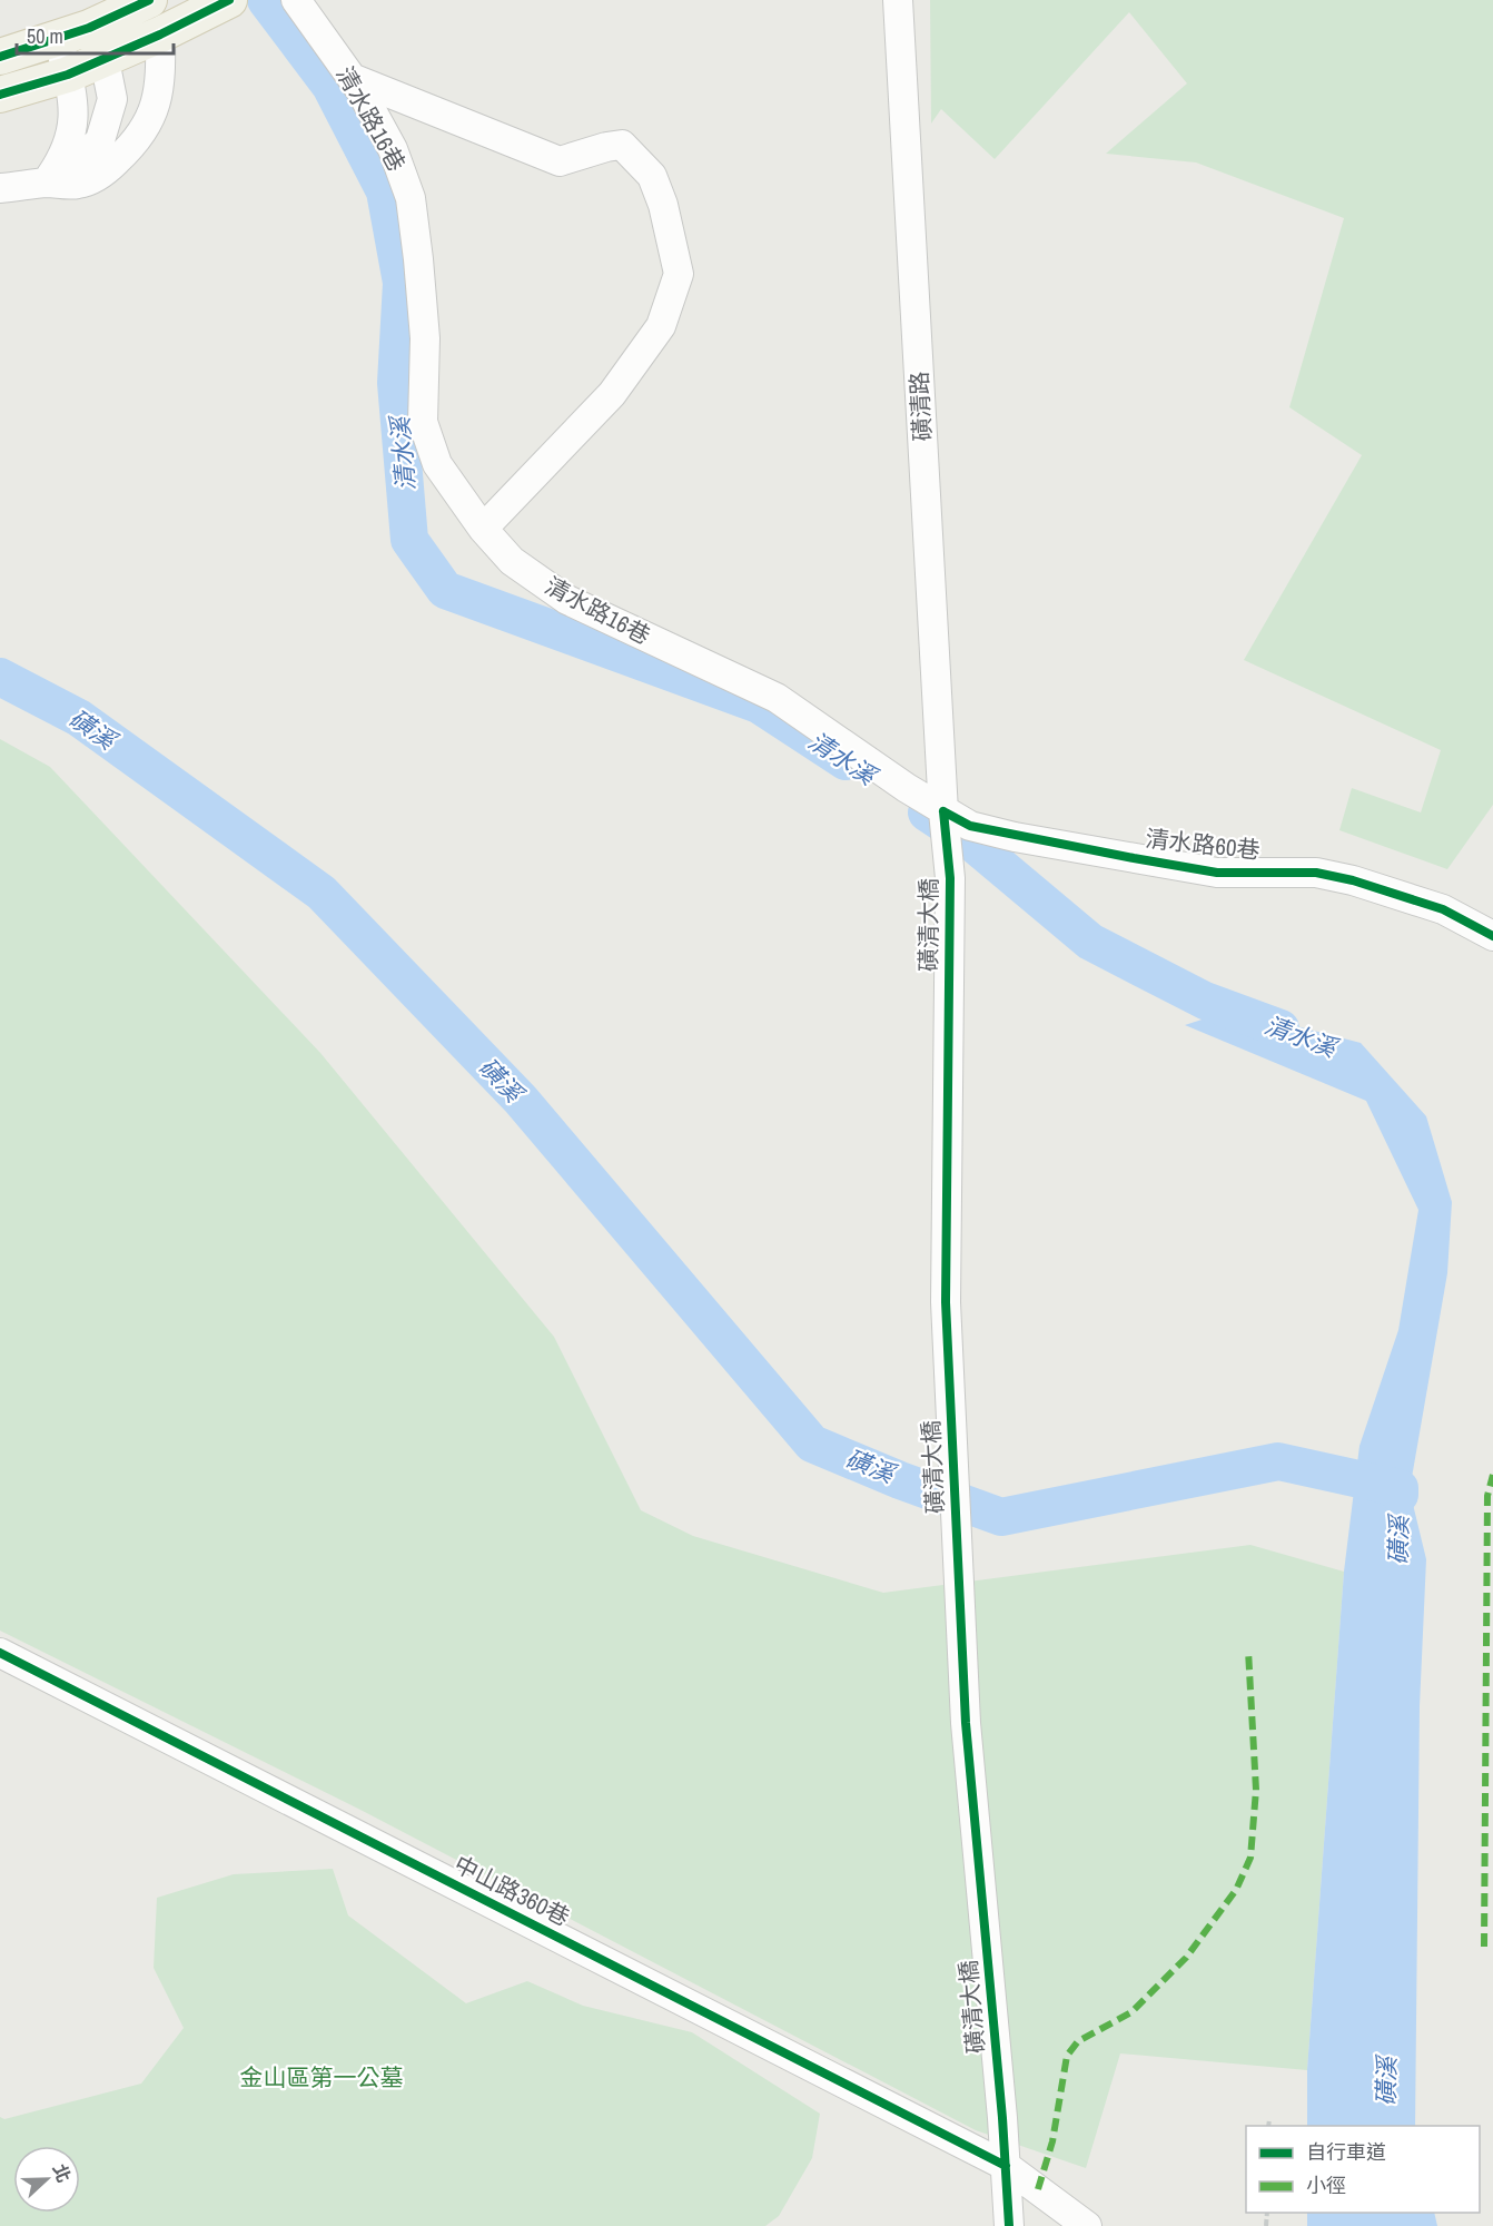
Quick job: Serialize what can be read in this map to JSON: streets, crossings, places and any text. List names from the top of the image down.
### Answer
{
  "streets": {
    "street": [
      "清水路16巷",
      "磺清路",
      "清水路60巷",
      "磺清大橋",
      "中山路360巷"
    ]
  },
  "crossings": [
    ["清水路16巷", "磺清路"],
    ["清水路16巷", "清水路60巷"],
    ["清水路16巷", "磺清大橋"],
    ["磺清路", "清水路60巷"],
    ["磺清路", "磺清大橋"],
    ["清水路60巷", "磺清大橋"],
    ["磺清大橋", "中山路360巷"]
  ],
  "water": ["清水溪", "磺溪"],
  "parks": ["金山區第一公墓"],
  "legend": ["自行車道", "小徑"],
  "scale_bar": "50 m",
  "north": "right"
}
